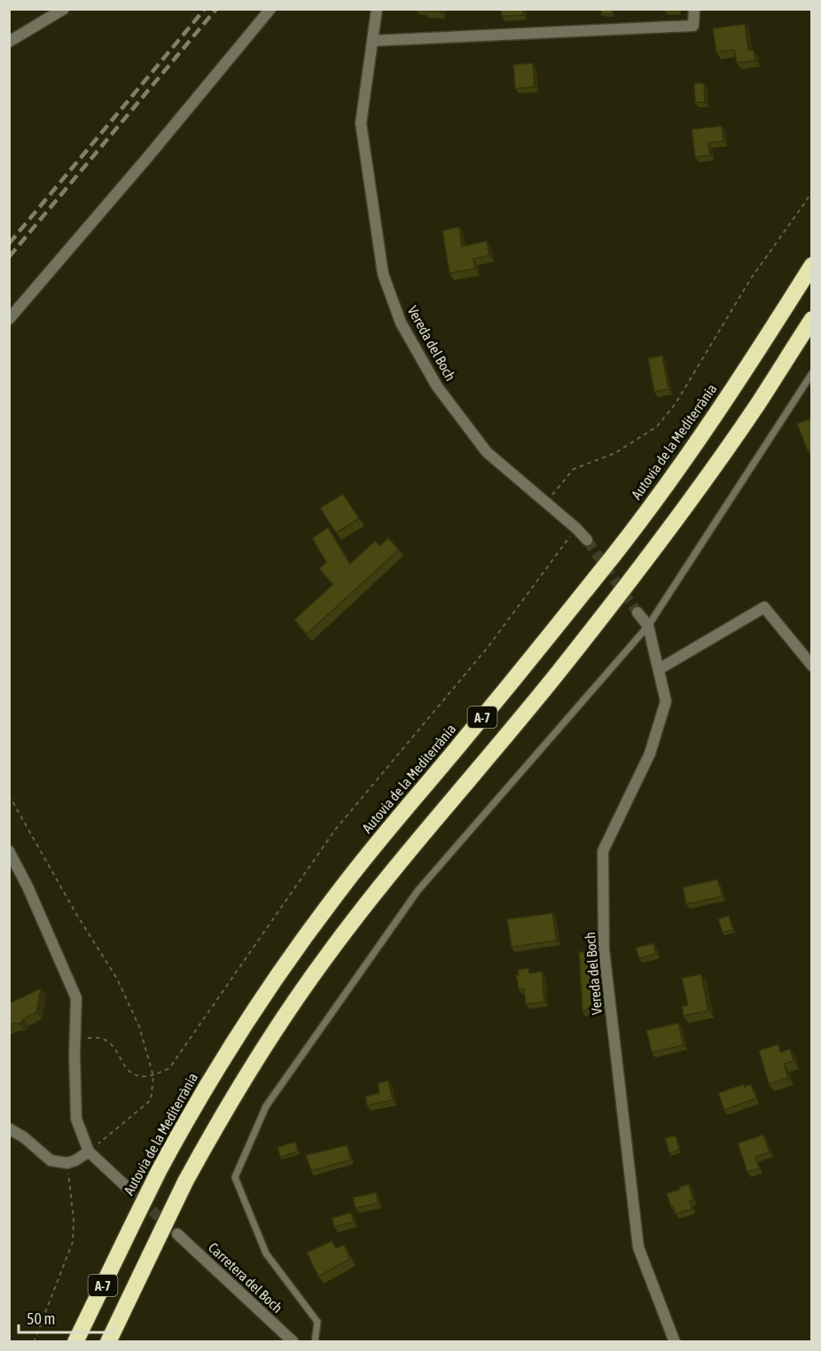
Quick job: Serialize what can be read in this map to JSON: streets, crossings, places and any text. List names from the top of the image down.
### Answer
{
  "streets": {
    "highway": ["Autovia de la Mediterrània", "A-7"],
    "street": ["Vereda del Boch", "Carretera del Boch"]
  },
  "scale_bar": "50 m"
}
